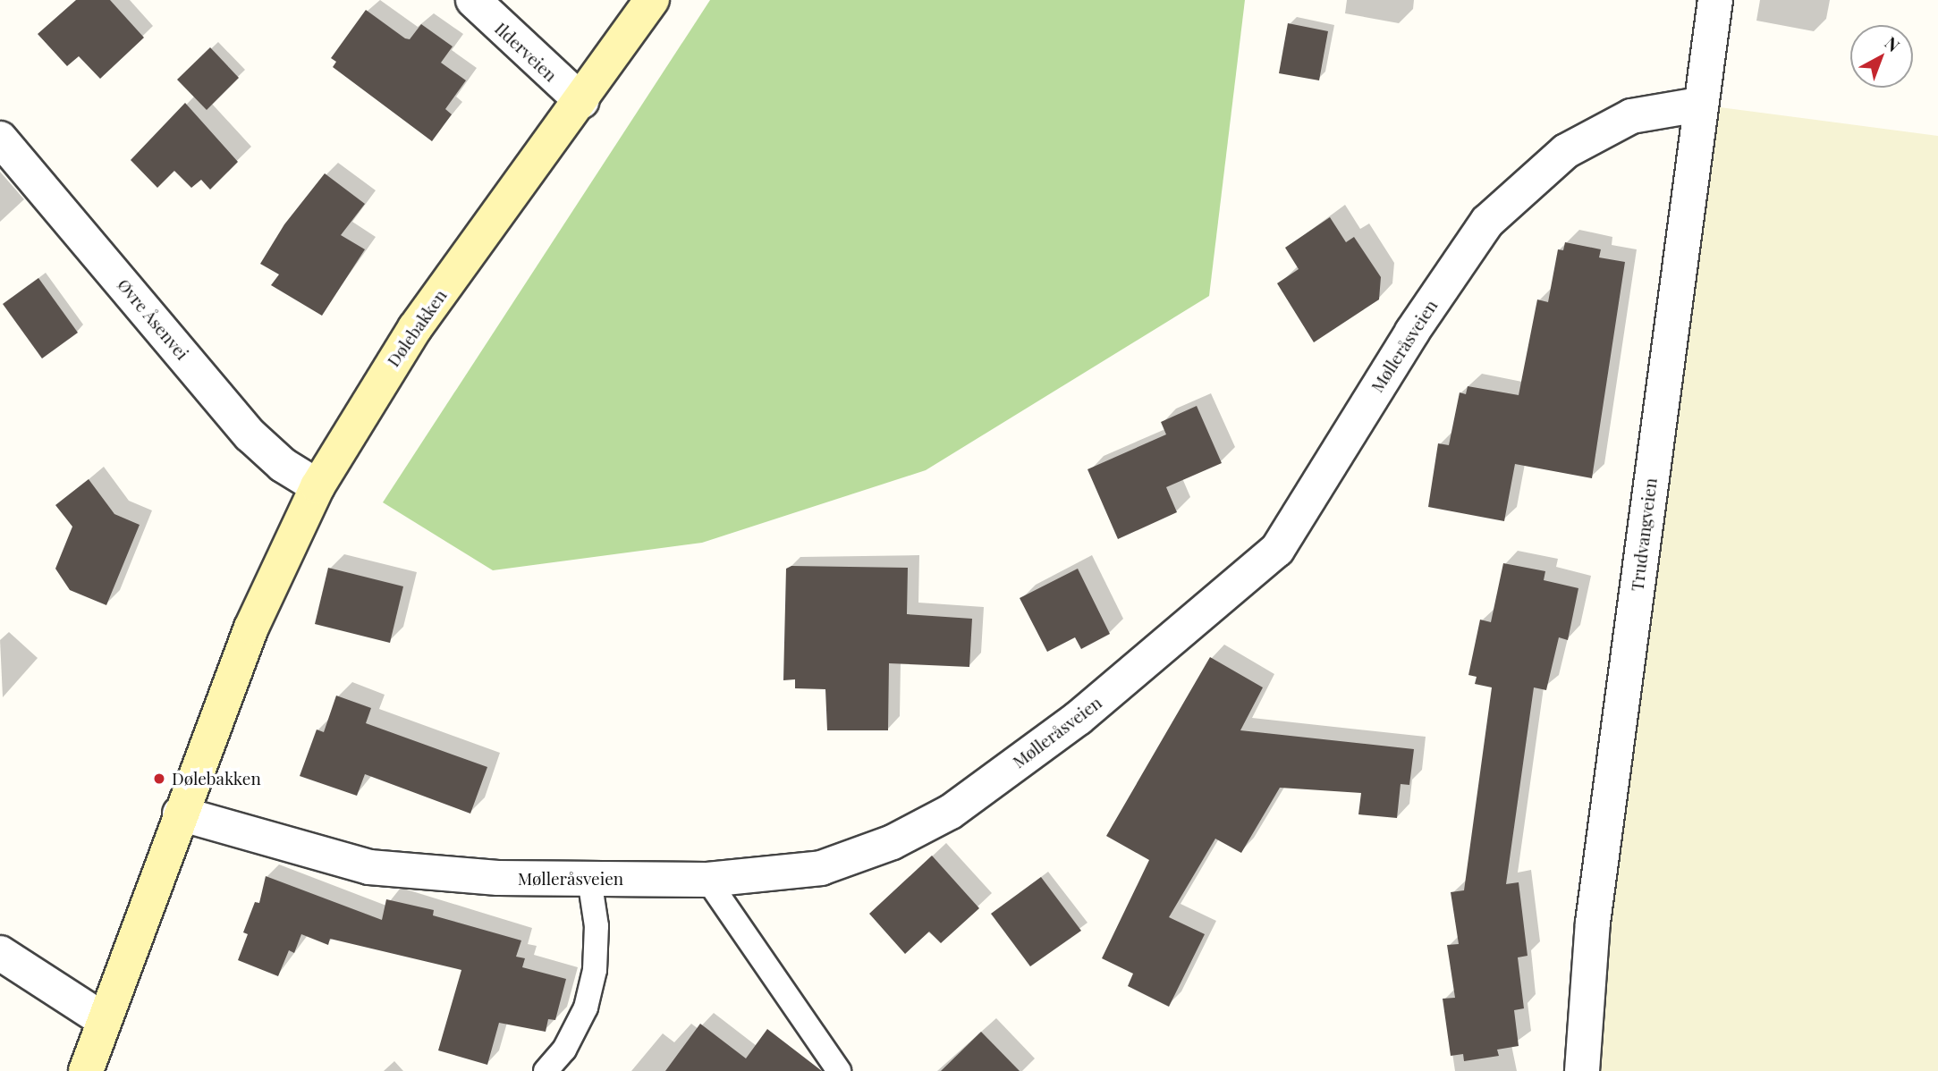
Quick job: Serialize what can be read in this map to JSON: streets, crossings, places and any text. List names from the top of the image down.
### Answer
{
  "streets": {
    "main road": ["Dølebakken"],
    "street": [
      "Ilderveien",
      "Øvre Åsenvei",
      "Mølleråsveien",
      "Trudvangveien"
    ]
  },
  "crossings": [
    ["Ilderveien", "Dølebakken"],
    ["Øvre Åsenvei", "Dølebakken"],
    ["Dølebakken", "Mølleråsveien"],
    ["Mølleråsveien", "Trudvangveien"]
  ],
  "places": ["Dølebakken"],
  "north": "top right"
}
